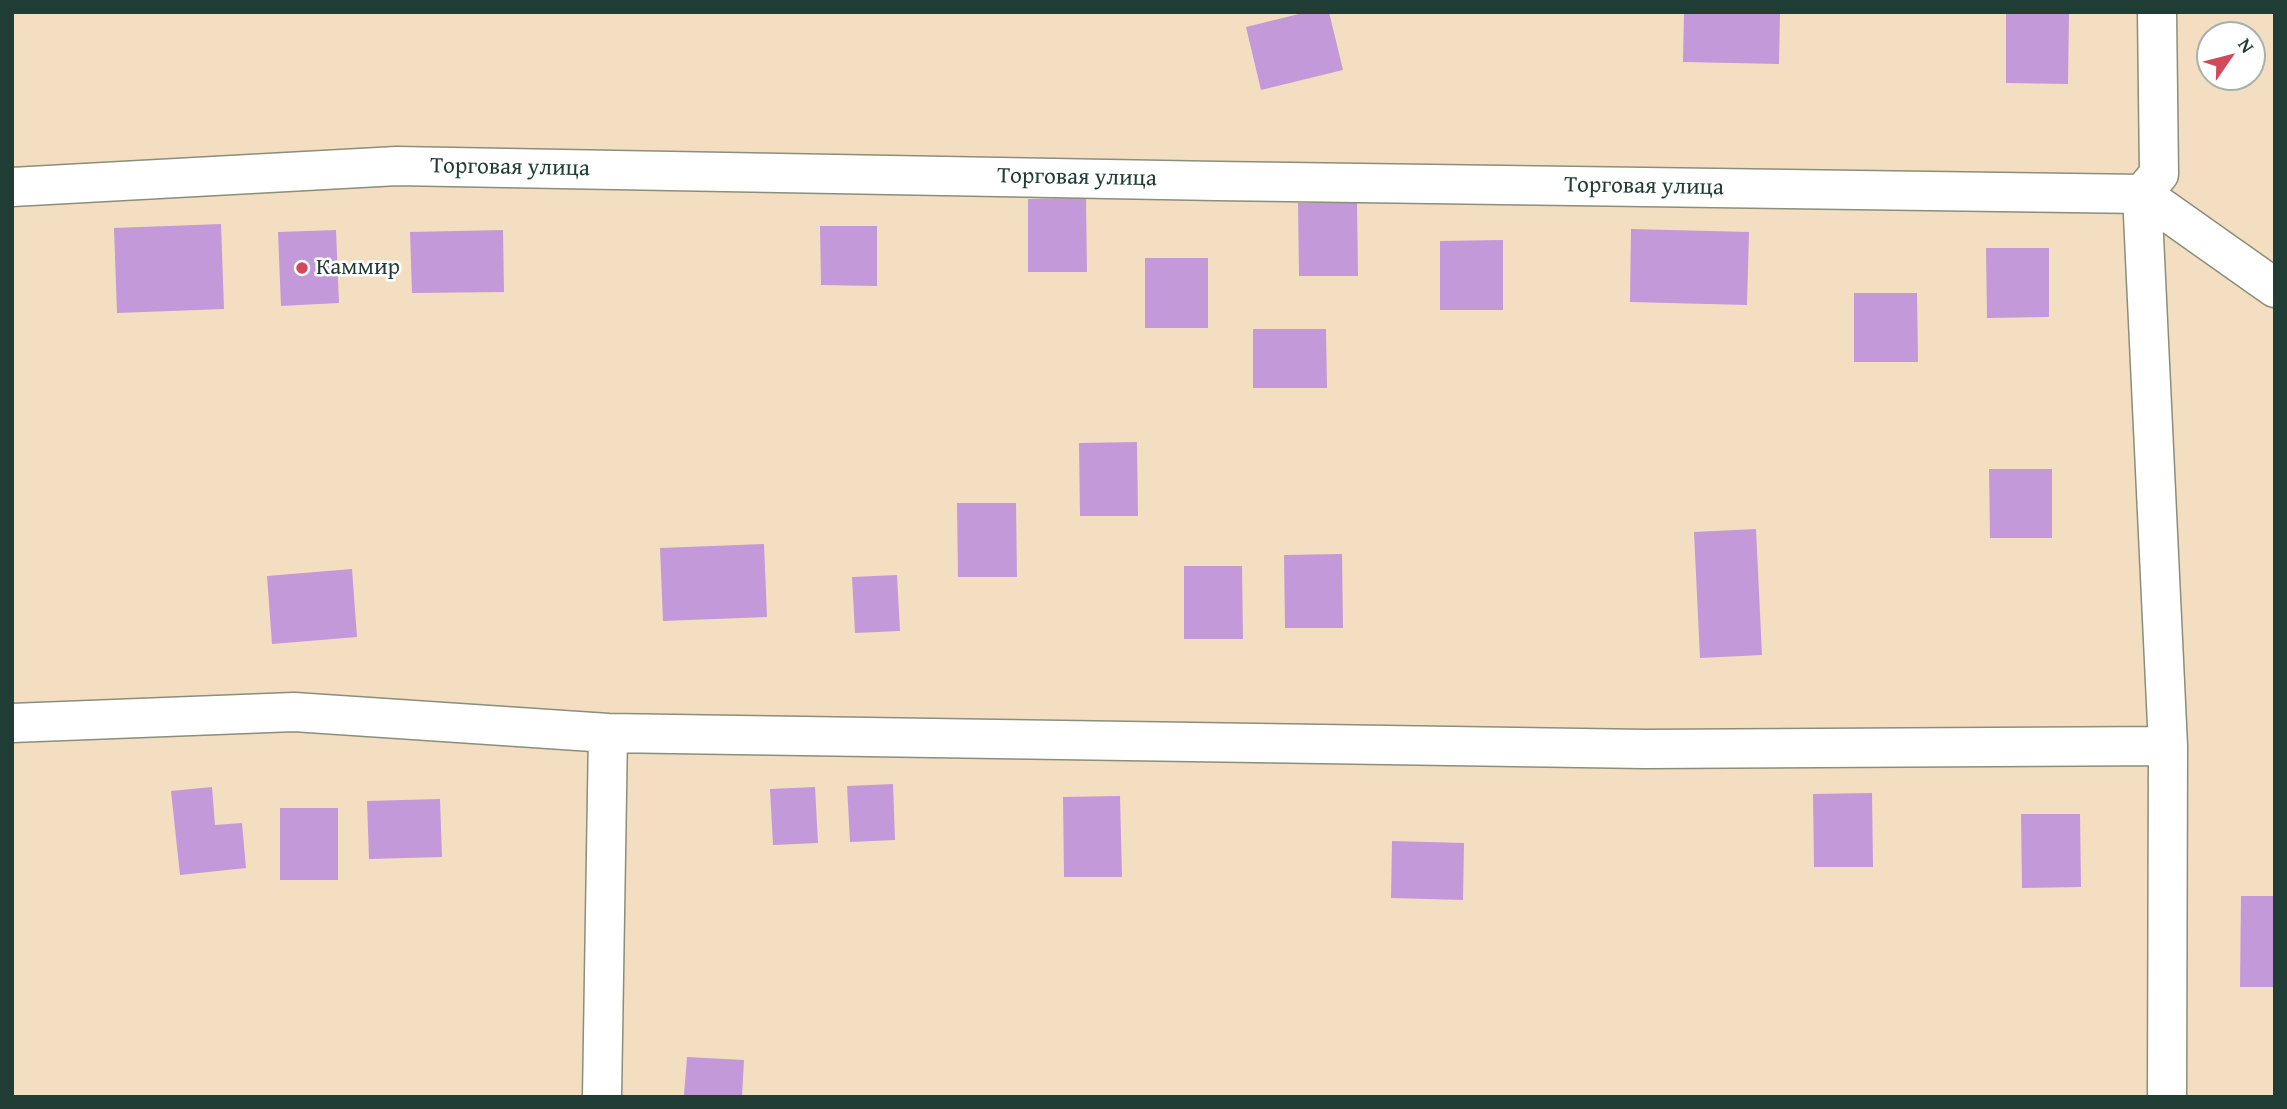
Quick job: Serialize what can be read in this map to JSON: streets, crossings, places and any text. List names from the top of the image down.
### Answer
{
  "streets": {
    "street": ["Торговая улица"]
  },
  "places": ["Каммир"],
  "north": "top right"
}
